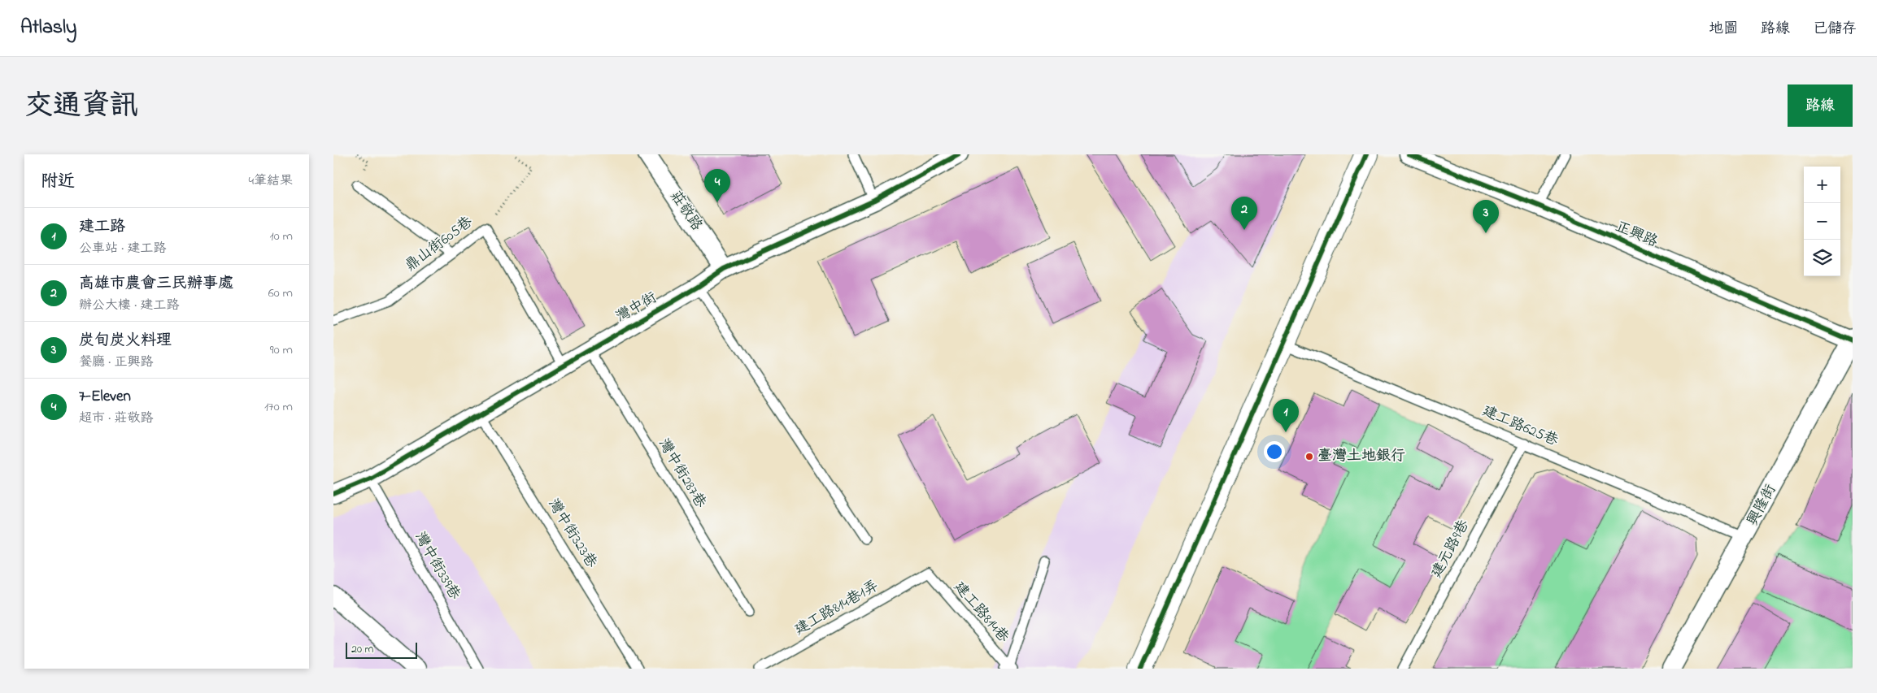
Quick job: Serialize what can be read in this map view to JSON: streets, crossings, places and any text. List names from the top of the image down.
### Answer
{
  "streets": {
    "street": [
      "莊敬路",
      "正興路",
      "灣中街",
      "興隆街"
    ],
    "lane": [
      "鼎山街605巷",
      "建工路625巷",
      "灣中街287巷",
      "灣中街323巷",
      "建元路9巷",
      "灣中街339巷",
      "建工路814巷1弄",
      "建工路814巷"
    ]
  },
  "crossings": [
    ["莊敬路", "灣中街"],
    ["正興路", "興隆街"],
    ["鼎山街605巷", "灣中街"],
    ["灣中街", "灣中街287巷"],
    ["灣中街", "灣中街323巷"],
    ["灣中街", "灣中街339巷"],
    ["建工路625巷", "興隆街"],
    ["建工路625巷", "建元路9巷"],
    ["建工路814巷1弄", "建工路814巷"]
  ],
  "places": ["臺灣土地銀行"],
  "scale_bar": "20 m",
  "page": {
    "header": "Atlasly",
    "nav": ["地圖", "路線", "已儲存"],
    "title": "交通資訊",
    "buttons": "路線",
    "heading": ["附近", "4筆結果"],
    "map_buttons": ["+", "−"],
    "pins": [
      "4",
      "2",
      "3",
      "1"
    ],
    "list": [
      {
        "mark": "1",
        "name": "建工路",
        "note": "公車站 · 建工路",
        "value": "10 m"
      },
      {
        "mark": "2",
        "name": "高雄市農會三民辦事處",
        "note": "辦公大樓 · 建工路",
        "value": "60 m"
      },
      {
        "mark": "3",
        "name": "炭旬炭火料理",
        "note": "餐廳 · 正興路",
        "value": "90 m"
      },
      {
        "mark": "4",
        "name": "7-Eleven",
        "note": "超市 · 莊敬路",
        "value": "170 m"
      }
    ],
    "scale": "20 m"
  }
}
